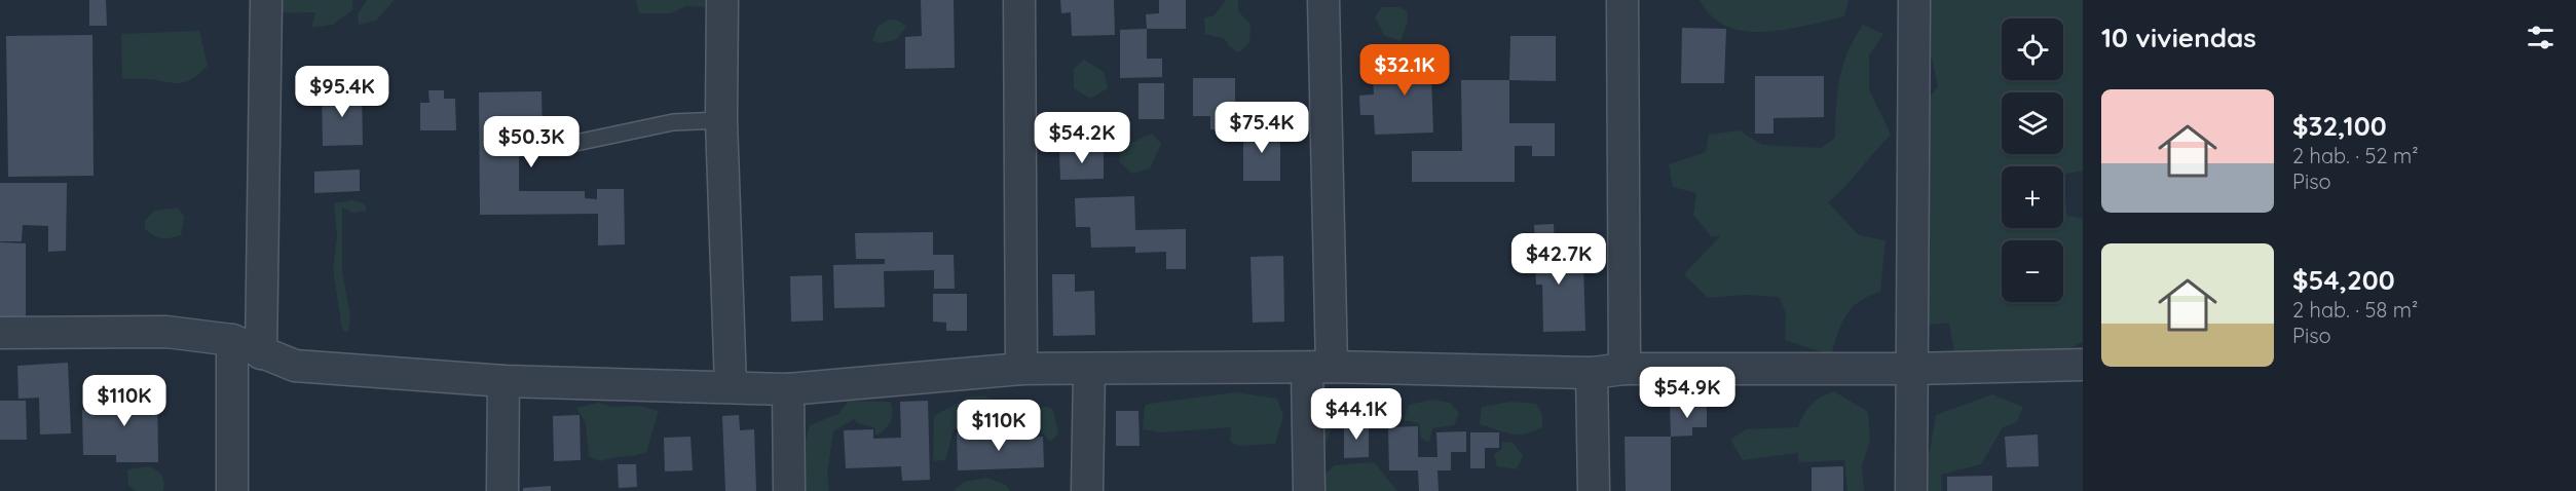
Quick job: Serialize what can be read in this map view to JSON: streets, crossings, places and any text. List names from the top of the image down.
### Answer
{
  "page": {
    "heading": "10 viviendas",
    "map_buttons": ["+", "−"],
    "price": [
      "$32.1K",
      "$95.4K",
      "$75.4K",
      "$54.2K",
      "$50.3K",
      "$42.7K",
      "$54.9K",
      "$110K",
      "$44.1K",
      "$110K"
    ],
    "list": [
      {
        "name": "$32,100",
        "note": "2 hab. · 52 m² · Piso"
      },
      {
        "name": "$54,200",
        "note": "2 hab. · 58 m² · Piso"
      }
    ]
  }
}
